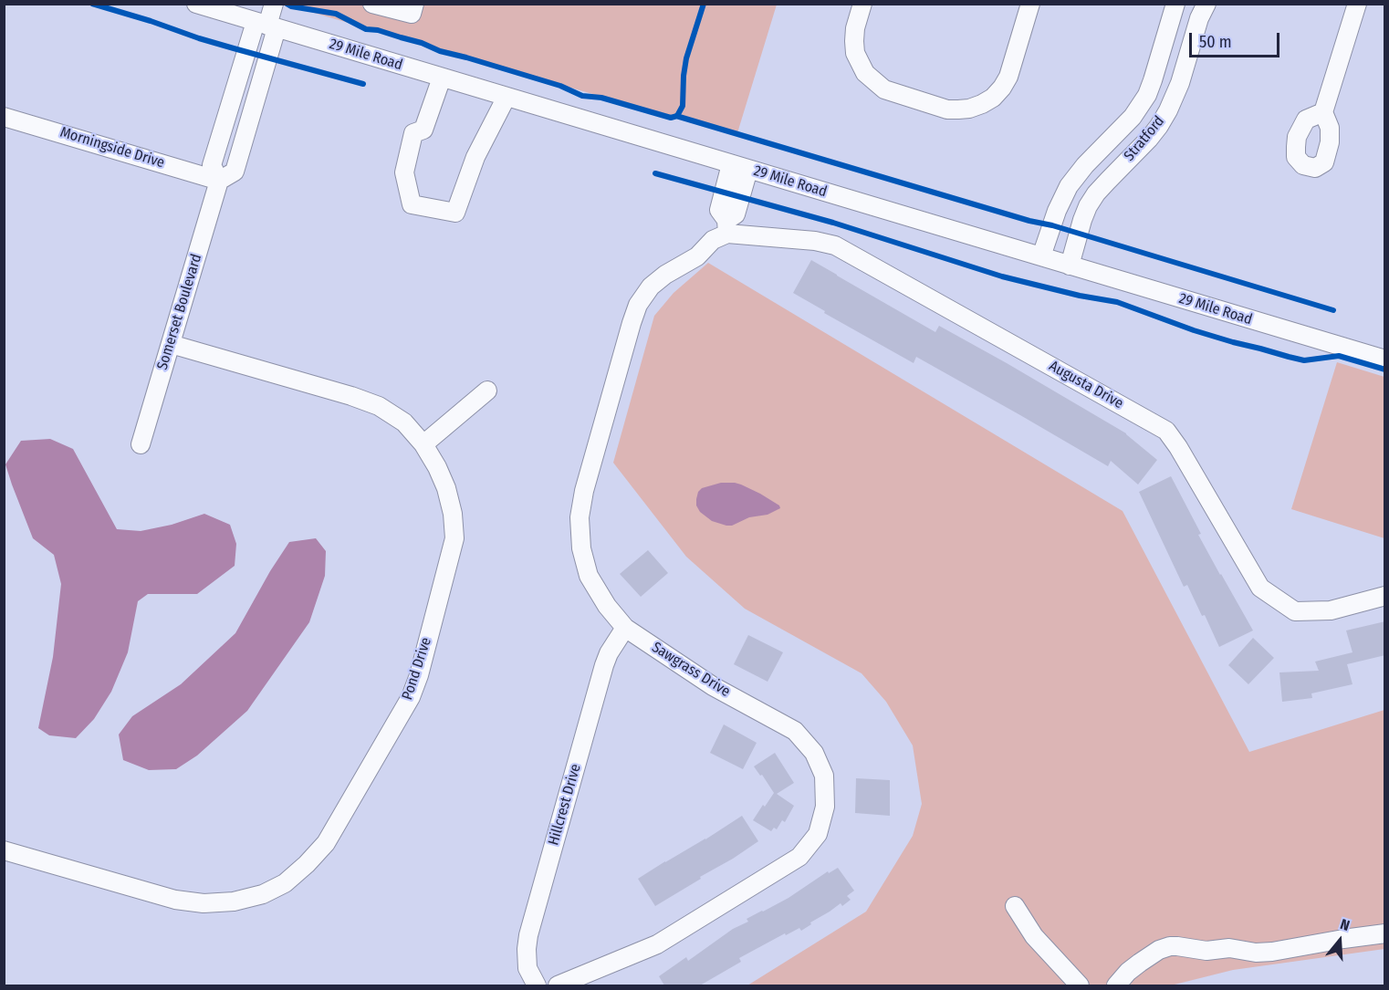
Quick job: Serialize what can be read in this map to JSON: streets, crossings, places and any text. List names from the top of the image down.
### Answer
{
  "streets": {
    "street": [
      "29 Mile Road",
      "Stratford",
      "Morningside Drive",
      "Somerset Boulevard",
      "Augusta Drive",
      "Pond Drive",
      "Sawgrass Drive",
      "Hillcrest Drive"
    ]
  },
  "crossings": [
    ["29 Mile Road", "Stratford"],
    ["29 Mile Road", "Somerset Boulevard"],
    ["Morningside Drive", "Somerset Boulevard"],
    ["Somerset Boulevard", "Pond Drive"],
    ["Augusta Drive", "Sawgrass Drive"],
    ["Sawgrass Drive", "Hillcrest Drive"]
  ],
  "scale_bar": "50 m",
  "north": "top"
}
